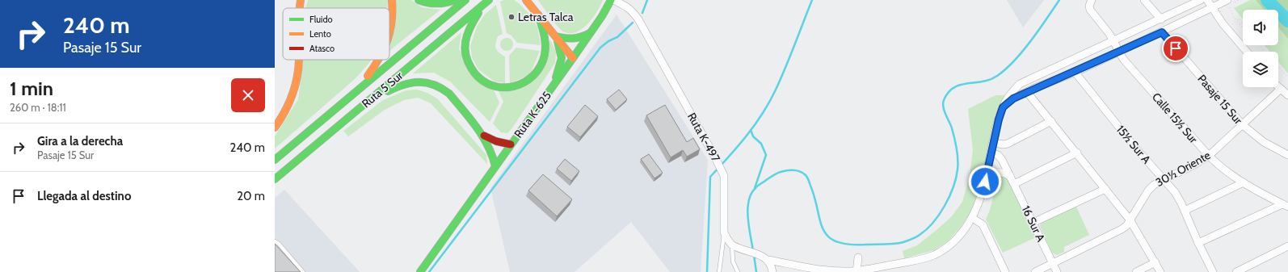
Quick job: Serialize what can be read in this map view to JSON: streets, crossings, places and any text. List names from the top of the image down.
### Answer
{
  "streets": {
    "main road": ["Ruta 5 Sur", "Ruta K-625"],
    "street": [
      "Pasaje 15 Sur",
      "Calle 15½ Sur",
      "Ruta K-497",
      "15½ Sur A",
      "30½ Oriente",
      "16 Sur A"
    ]
  },
  "crossings": [
    ["Pasaje 15 Sur", "30½ Oriente"],
    ["Calle 15½ Sur", "30½ Oriente"],
    ["15½ Sur A", "30½ Oriente"],
    ["30½ Oriente", "16 Sur A"]
  ],
  "places": ["Letras Talca"],
  "legend": ["Fluido", "Lento", "Atasco"],
  "page": {
    "turn": ["240 m", "Pasaje 15 Sur"],
    "heading": ["1 min", "260 m · 18:11"],
    "list": [
      {
        "name": "Gira a la derecha",
        "note": "Pasaje 15 Sur",
        "value": "240 m"
      },
      {
        "name": "Llegada al destino",
        "value": "20 m"
      }
    ]
  }
}
